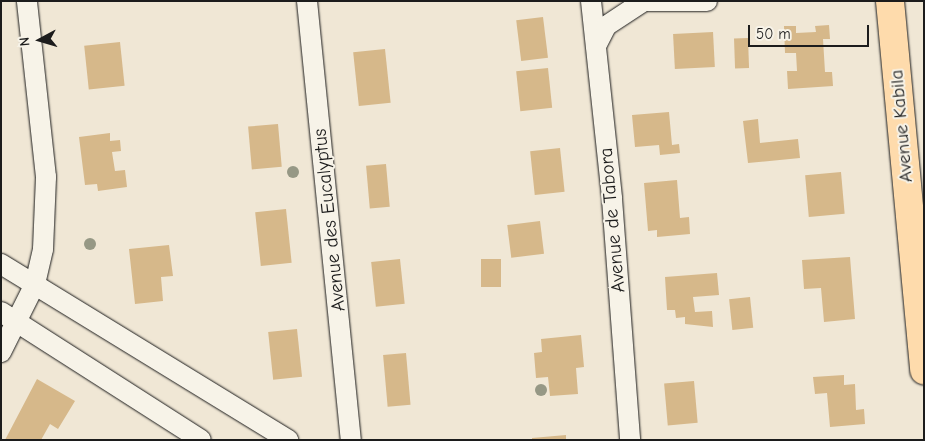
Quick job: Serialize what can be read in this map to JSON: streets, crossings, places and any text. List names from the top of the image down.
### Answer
{
  "streets": {
    "highway": ["Avenue Kabila"],
    "street": ["Avenue des Eucalyptus", "Avenue de Tabora"]
  },
  "scale_bar": "50 m",
  "north": "left"
}
